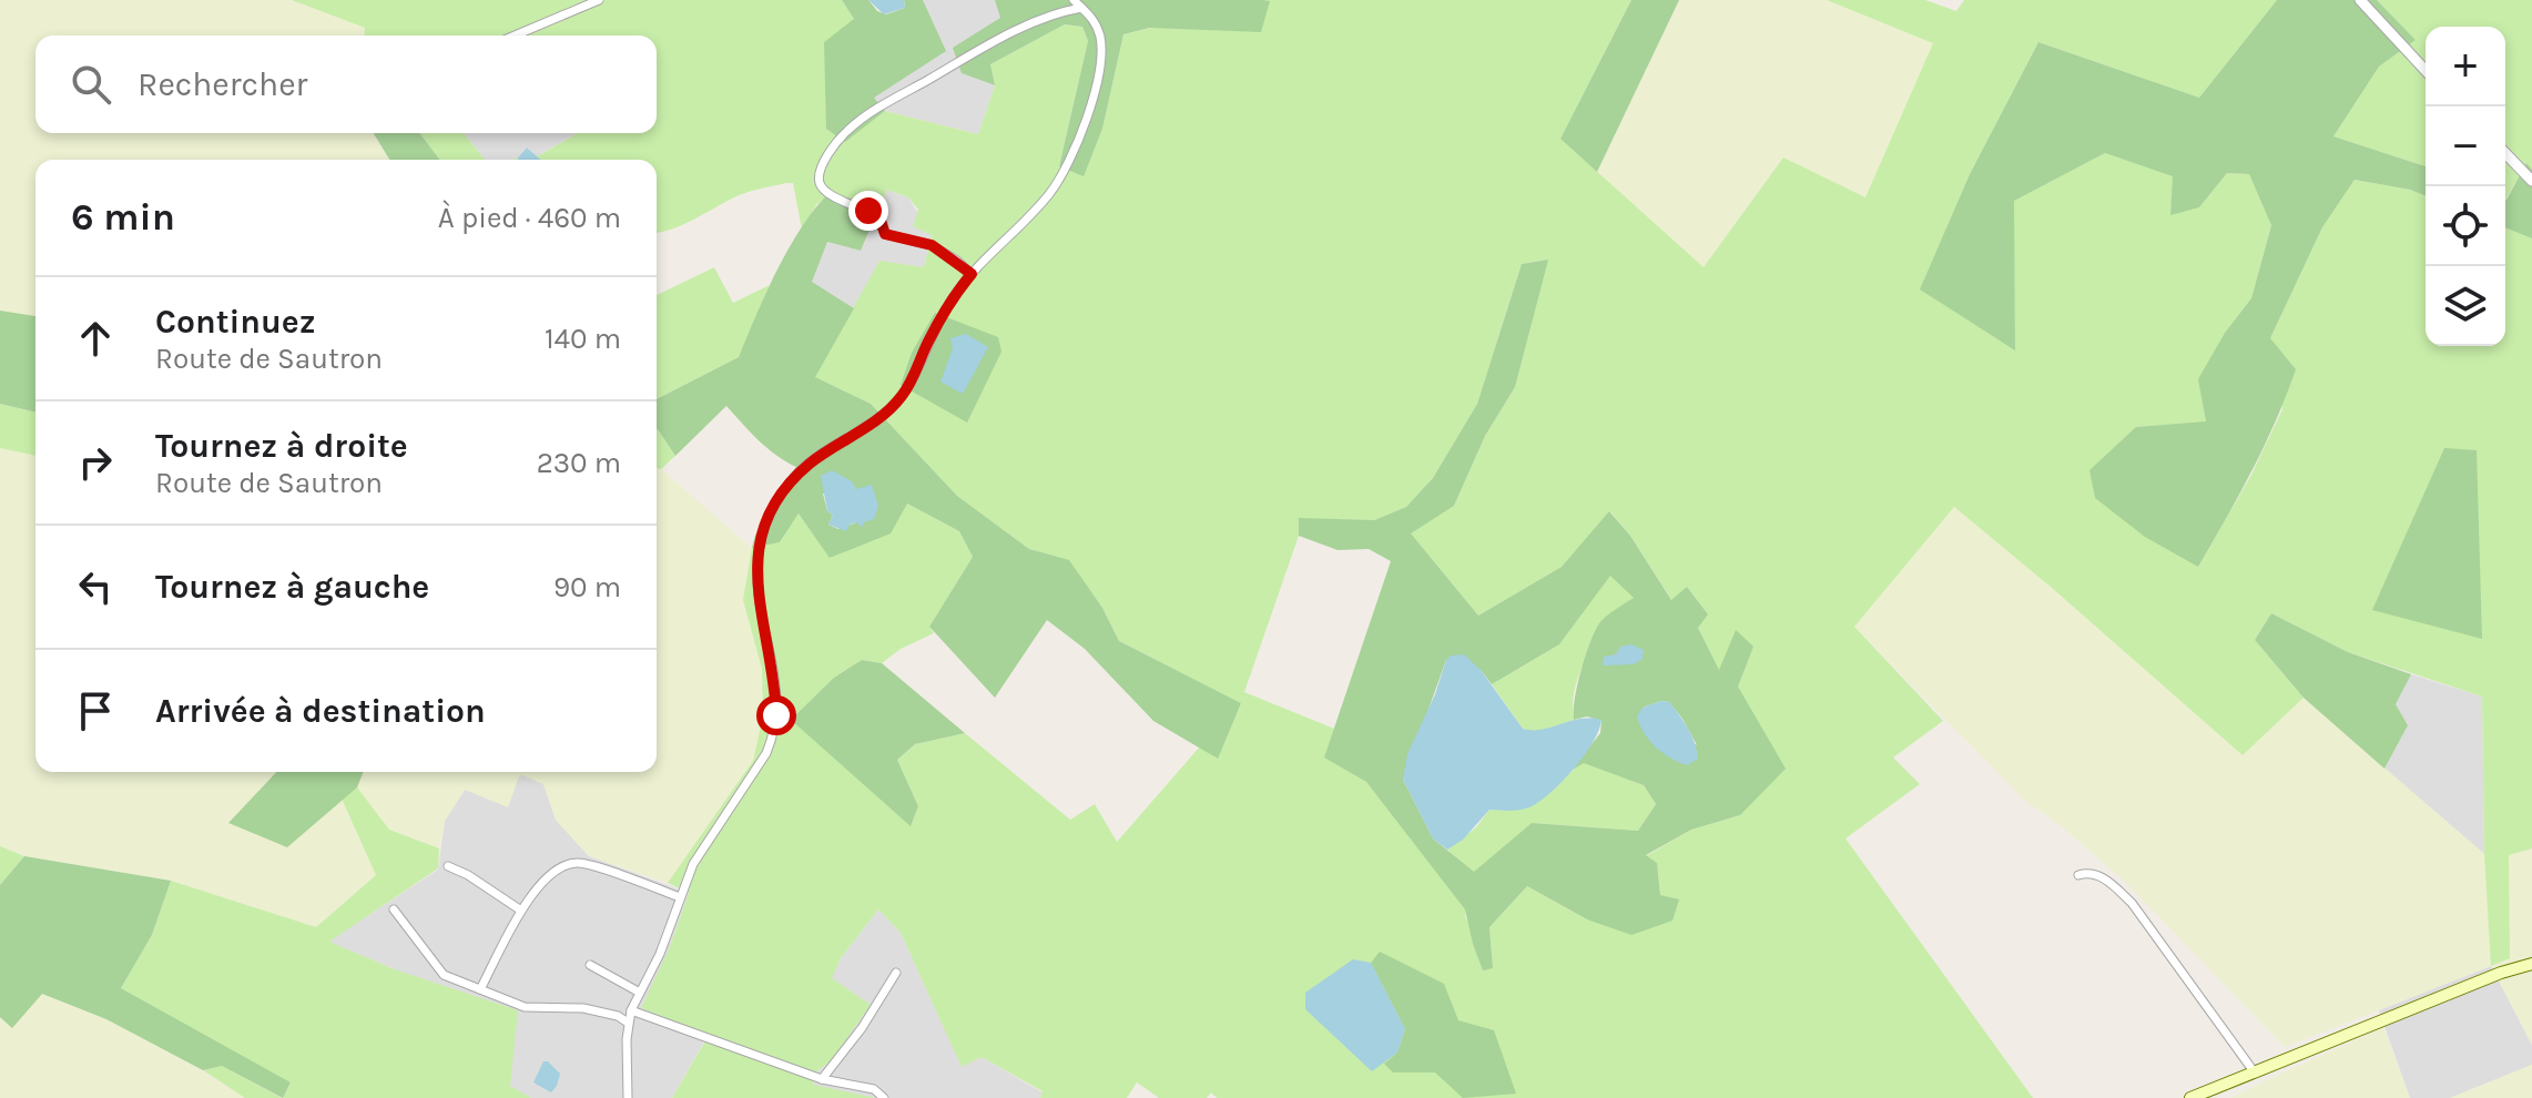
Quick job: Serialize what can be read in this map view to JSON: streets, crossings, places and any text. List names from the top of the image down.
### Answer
{
  "page": {
    "map_buttons": ["+", "−"],
    "search": "Rechercher",
    "heading": ["6 min", "À pied · 460 m"],
    "list": [
      ["Continuez", "Route de Sautron", "140 m"],
      ["Tournez à droite", "Route de Sautron", "230 m"],
      ["Tournez à gauche", "90 m"],
      "Arrivée à destination"
    ]
  }
}
